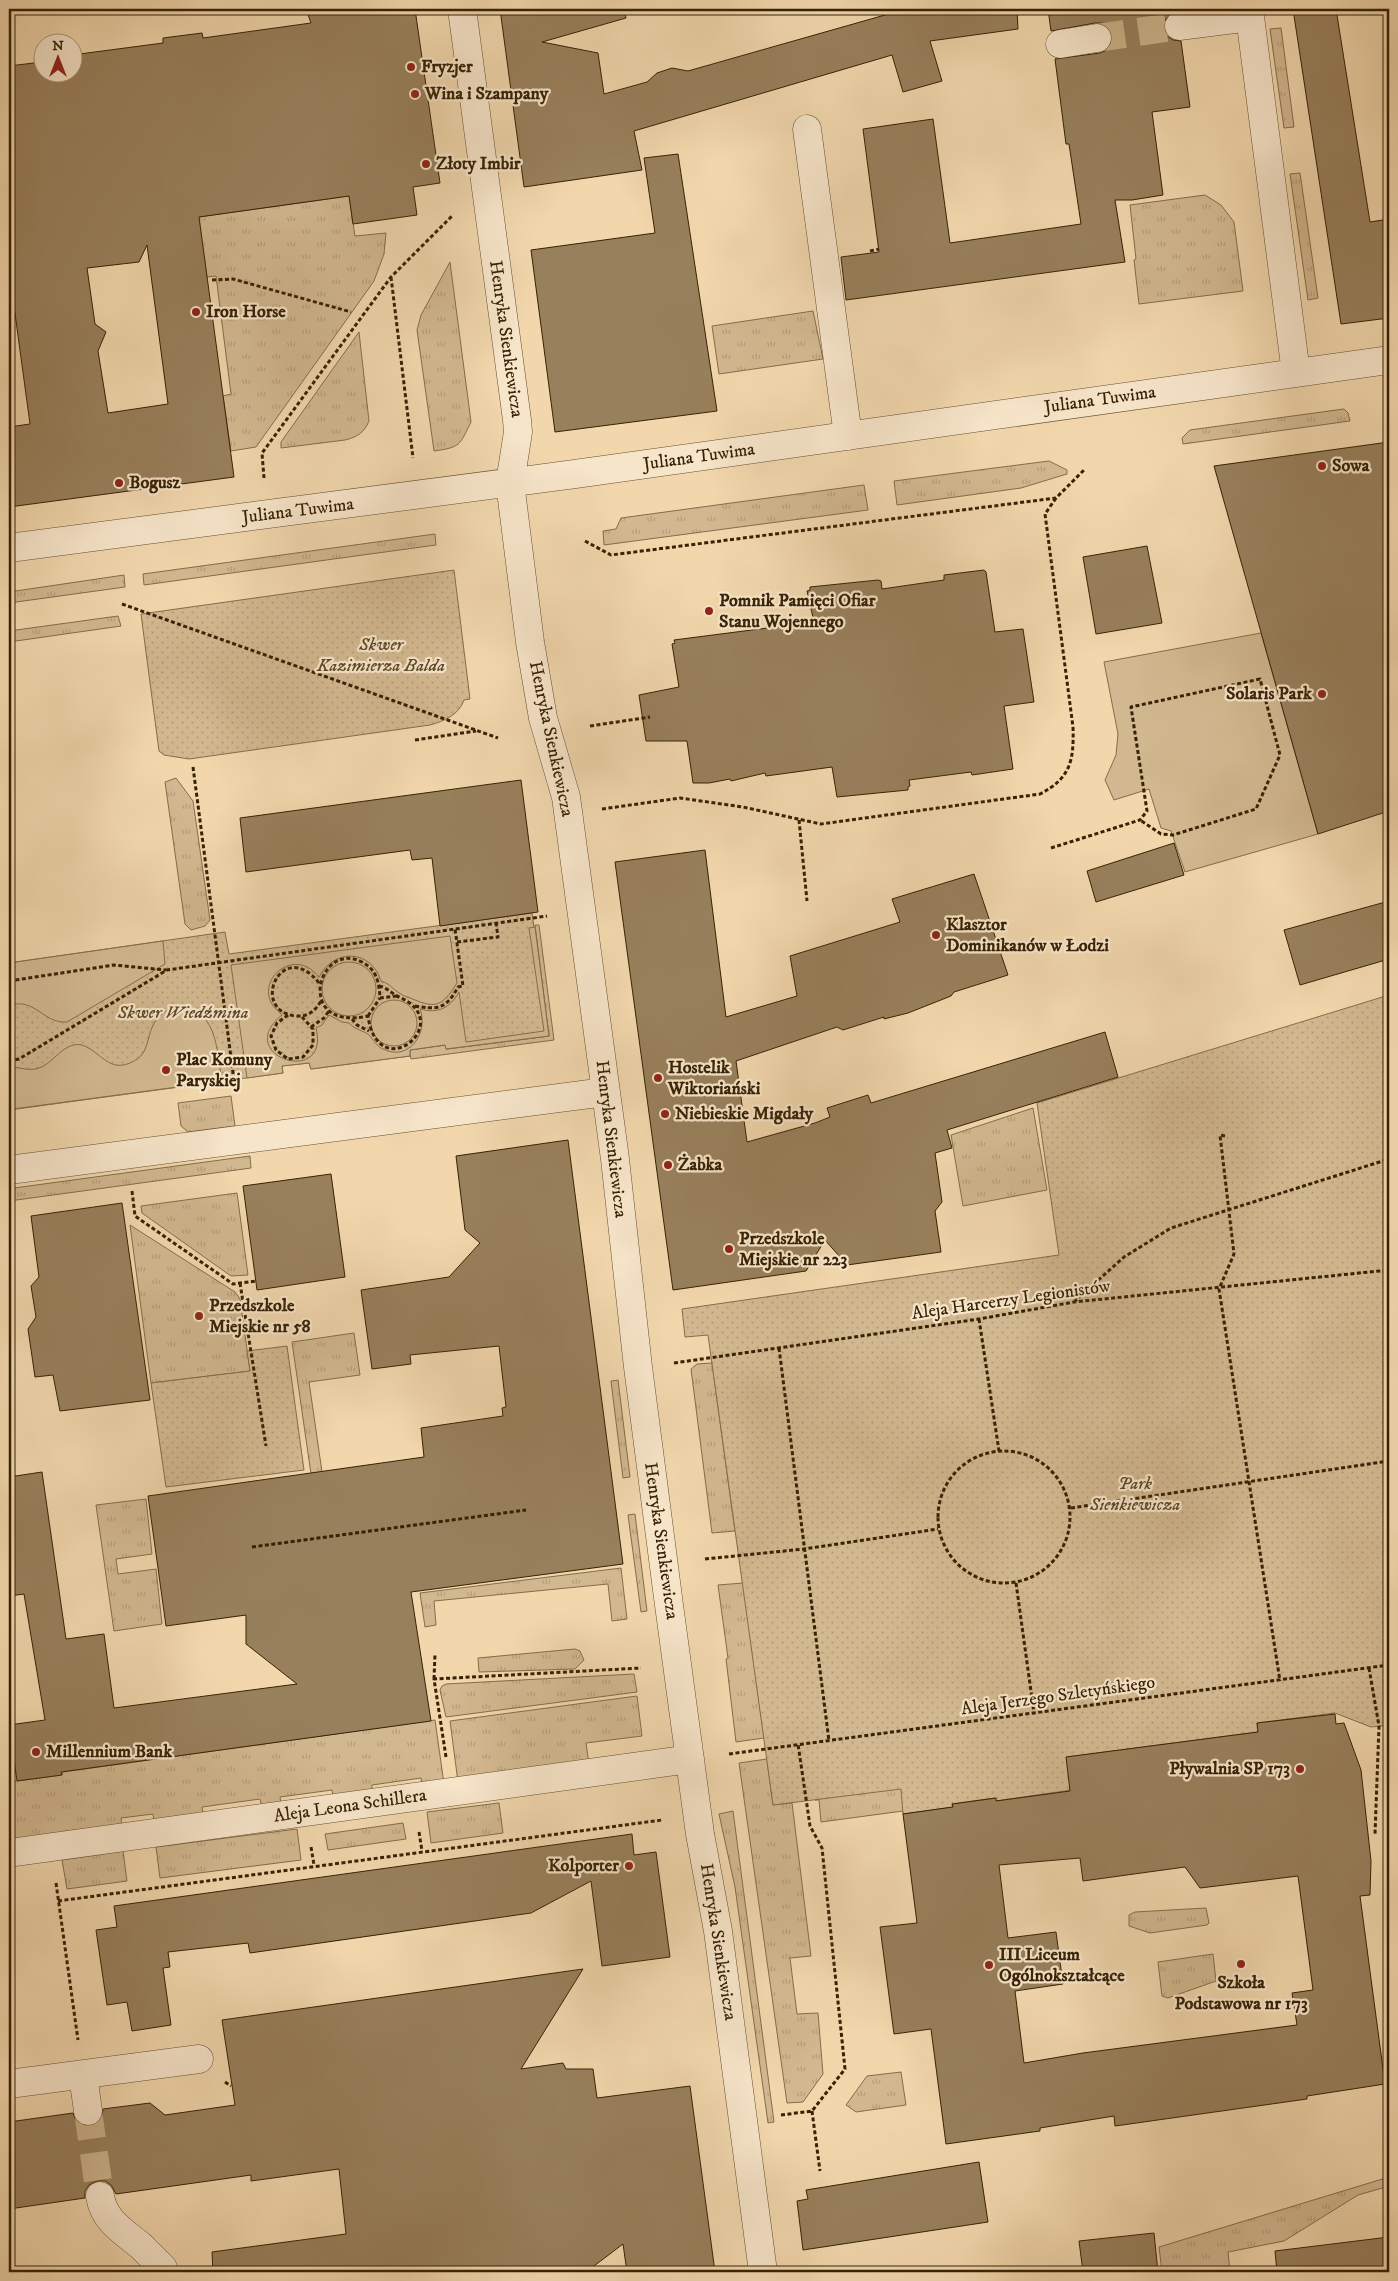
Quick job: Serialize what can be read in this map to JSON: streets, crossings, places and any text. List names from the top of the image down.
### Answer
{
  "streets": {
    "street": ["Henryka Sienkiewicza", "Juliana Tuwima", "Aleja Leona Schillera"],
    "path": ["Aleja Harcerzy Legionistów", "Aleja Jerzego Szletyńskiego"]
  },
  "crossings": [
    ["Henryka Sienkiewicza", "Juliana Tuwima"],
    ["Henryka Sienkiewicza", "Aleja Harcerzy Legionistów"],
    ["Henryka Sienkiewicza", "Aleja Leona Schillera"]
  ],
  "parks": ["Skwer Kazimierza Balda", "Skwer Wiedźmina", "Park Sienkiewicza"],
  "places": [
    "Fryzjer",
    "Wina i Szampany",
    "Złoty Imbir",
    "Iron Horse",
    "Sowa",
    "Bogusz",
    "Pomnik Pamięci Ofiar Stanu Wojennego",
    "Solaris Park",
    "Klasztor Dominikanów w Łodzi",
    "Plac Komuny Paryskiej",
    "Hostelik Wiktoriański",
    "Niebieskie Migdały",
    "Żabka",
    "Przedszkole Miejskie nr 223",
    "Przedszkole Miejskie nr 58",
    "Millennium Bank",
    "Pływalnia SP 173",
    "Kolporter",
    "Szkoła Podstawowa nr 173",
    "III Liceum Ogólnokształcące"
  ],
  "north": "top"
}
